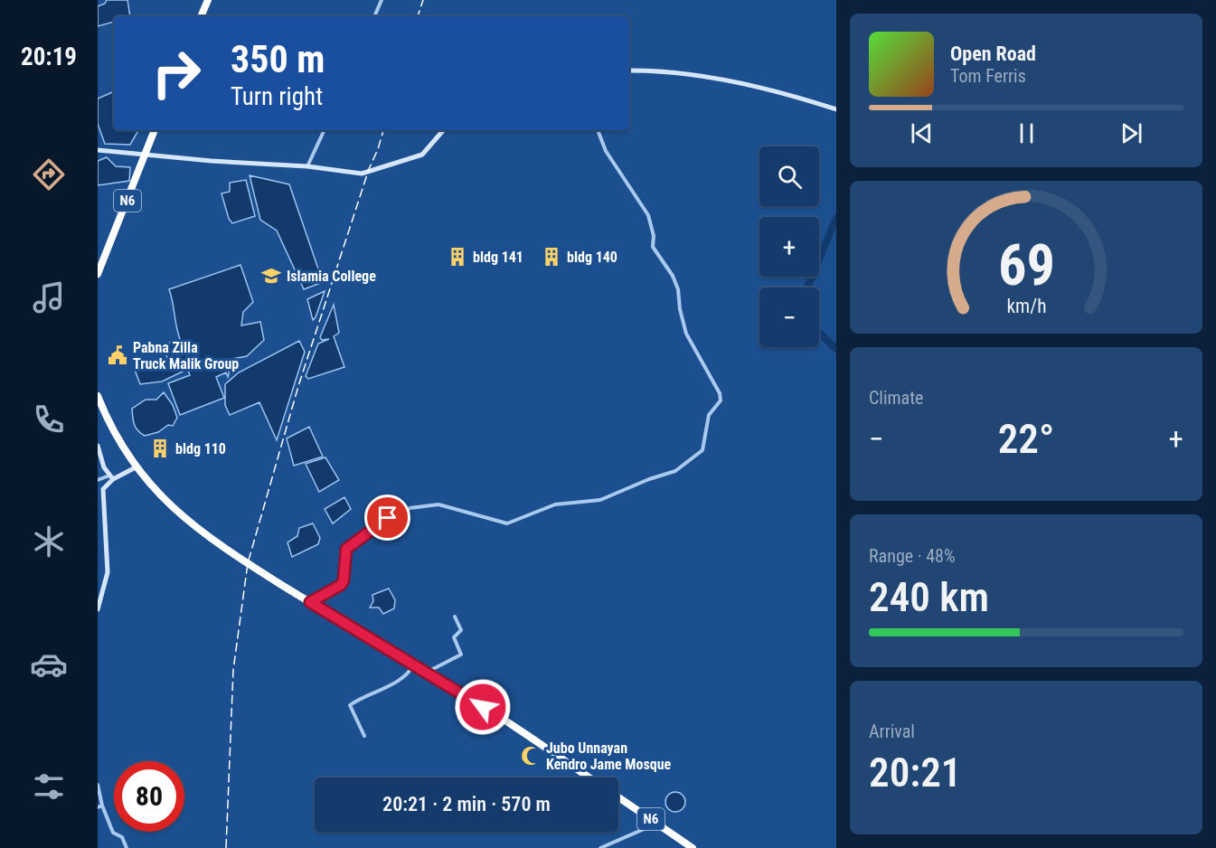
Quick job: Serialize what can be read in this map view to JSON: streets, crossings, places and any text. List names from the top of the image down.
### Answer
{
  "streets": {
    "highway": ["N6"]
  },
  "places": {
    "building": ["bldg 141", "bldg 140", "bldg 110"],
    "school or university": ["Islamia College"],
    "public building": ["Pabna Zilla Truck Malik Group"],
    "mosque": ["Jubo Unnayan Kendro Jame Mosque"]
  },
  "page": {
    "tabs": "20:19",
    "turn": ["350 m", "Turn right"],
    "song": ["Open Road", "Tom Ferris"],
    "map_buttons": ["+", "−"],
    "tile": [
      "Climate",
      ["Range · 48%", "240 km"],
      ["Arrival", "20:21"]
    ],
    "heat": ["−", "22°", "+"],
    "limit": "80",
    "trip": "20:21 · 2 min · 570 m",
    "gauge": ["69", "km/h"]
  }
}
